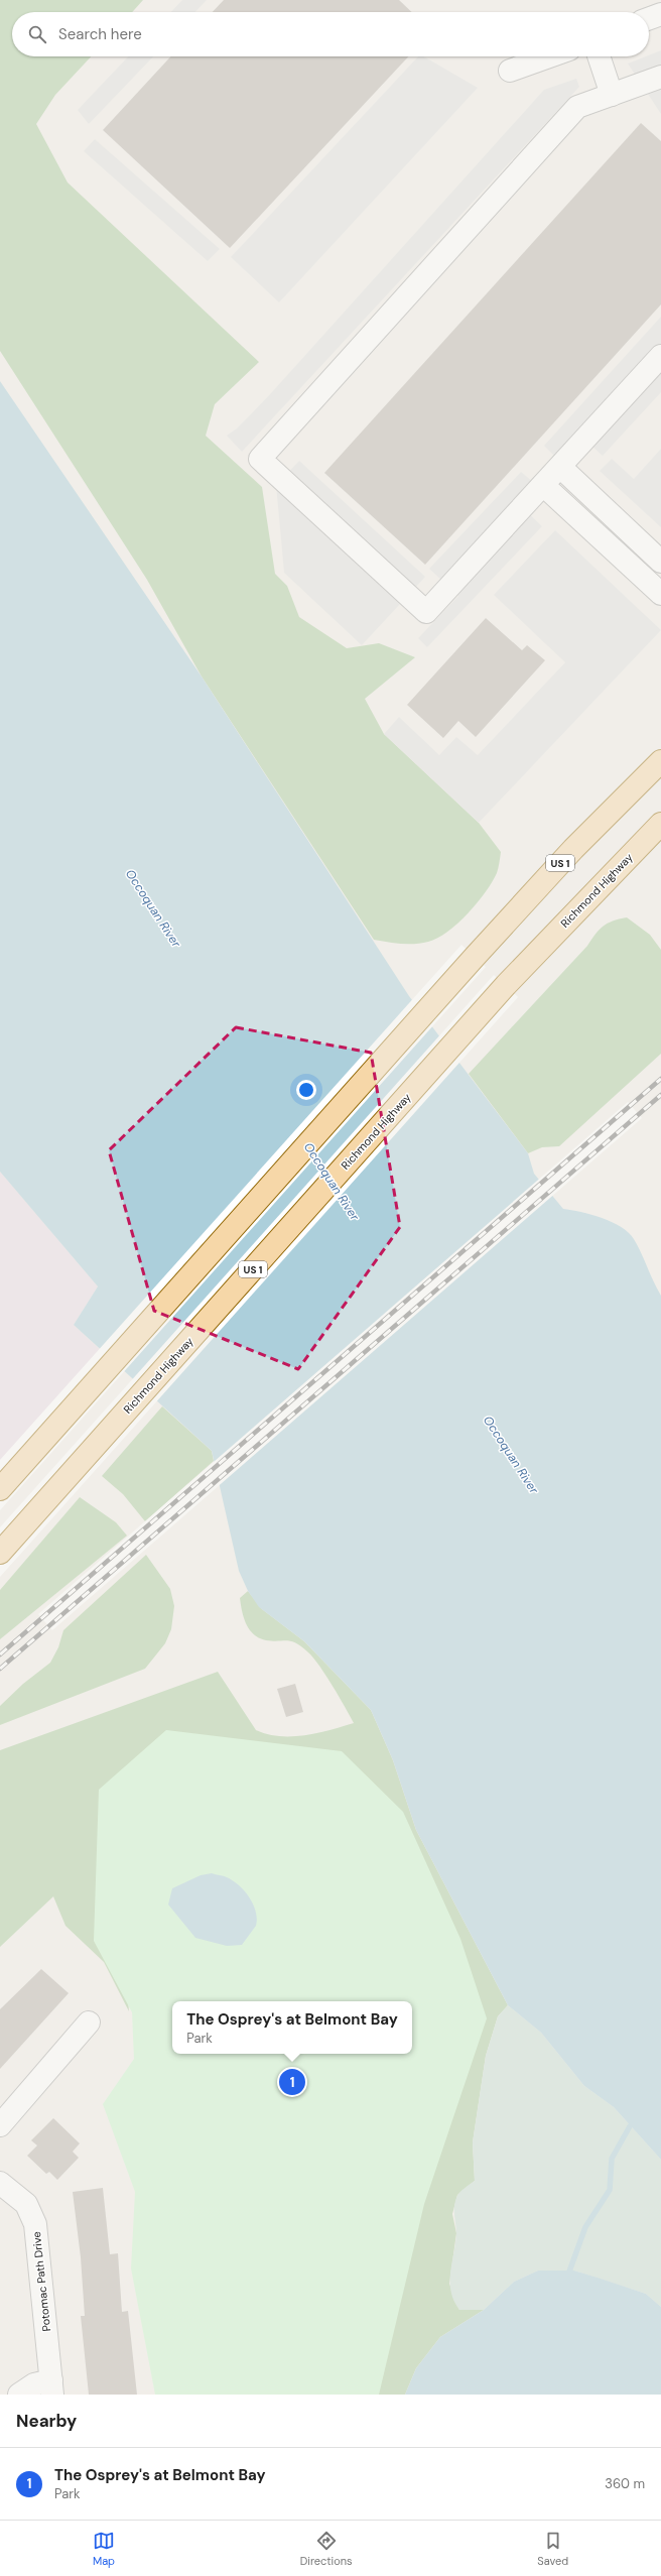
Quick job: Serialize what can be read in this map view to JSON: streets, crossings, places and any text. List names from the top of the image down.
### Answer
{
  "streets": {
    "main road": ["US 1", "Richmond Highway"],
    "street": ["Potomac Path Drive"]
  },
  "water": ["Occoquan River"],
  "page": {
    "search": "Search here",
    "popup": ["The Osprey's at Belmont Bay", "Park"],
    "pins": "1",
    "heading": "Nearby",
    "list": [
      {
        "mark": "1",
        "name": "The Osprey's at Belmont Bay",
        "note": "Park",
        "value": "360 m"
      }
    ],
    "nav": ["Map", "Directions", "Saved"]
  }
}
